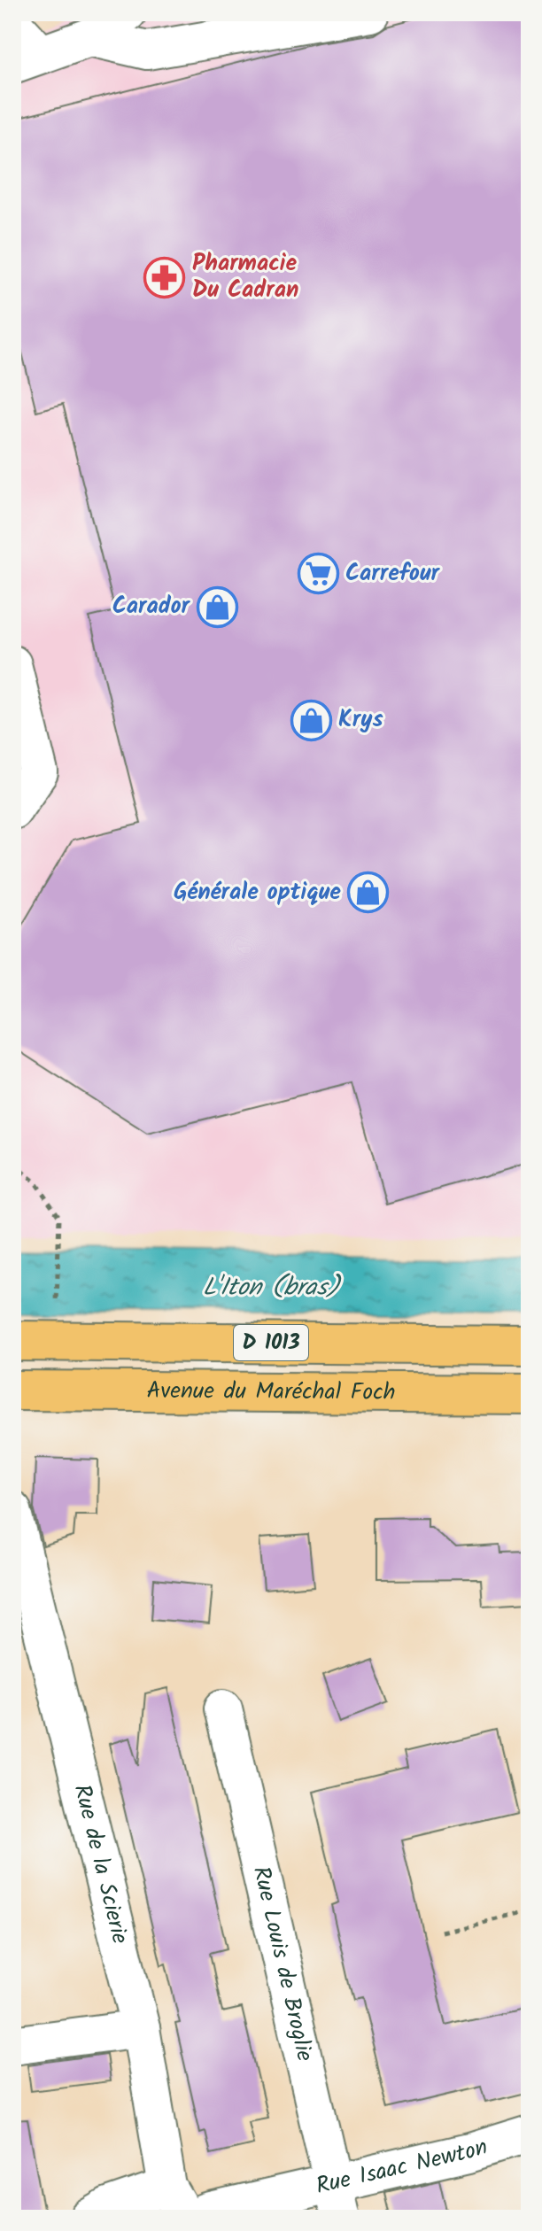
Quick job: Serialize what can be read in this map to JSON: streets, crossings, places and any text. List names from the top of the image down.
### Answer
{
  "streets": {
    "main road": ["D 1013", "Avenue du Maréchal Foch"],
    "street": ["Rue de la Scierie", "Rue Louis de Broglie", "Rue Isaac Newton"]
  },
  "crossings": [
    ["Rue Louis de Broglie", "Rue Isaac Newton"]
  ],
  "water": ["L'Iton (bras)"],
  "places": {
    "pharmacy": ["Pharmacie Du Cadran"],
    "supermarket": ["Carrefour"],
    "shop": ["Carador", "Krys", "Générale optique"]
  }
}
